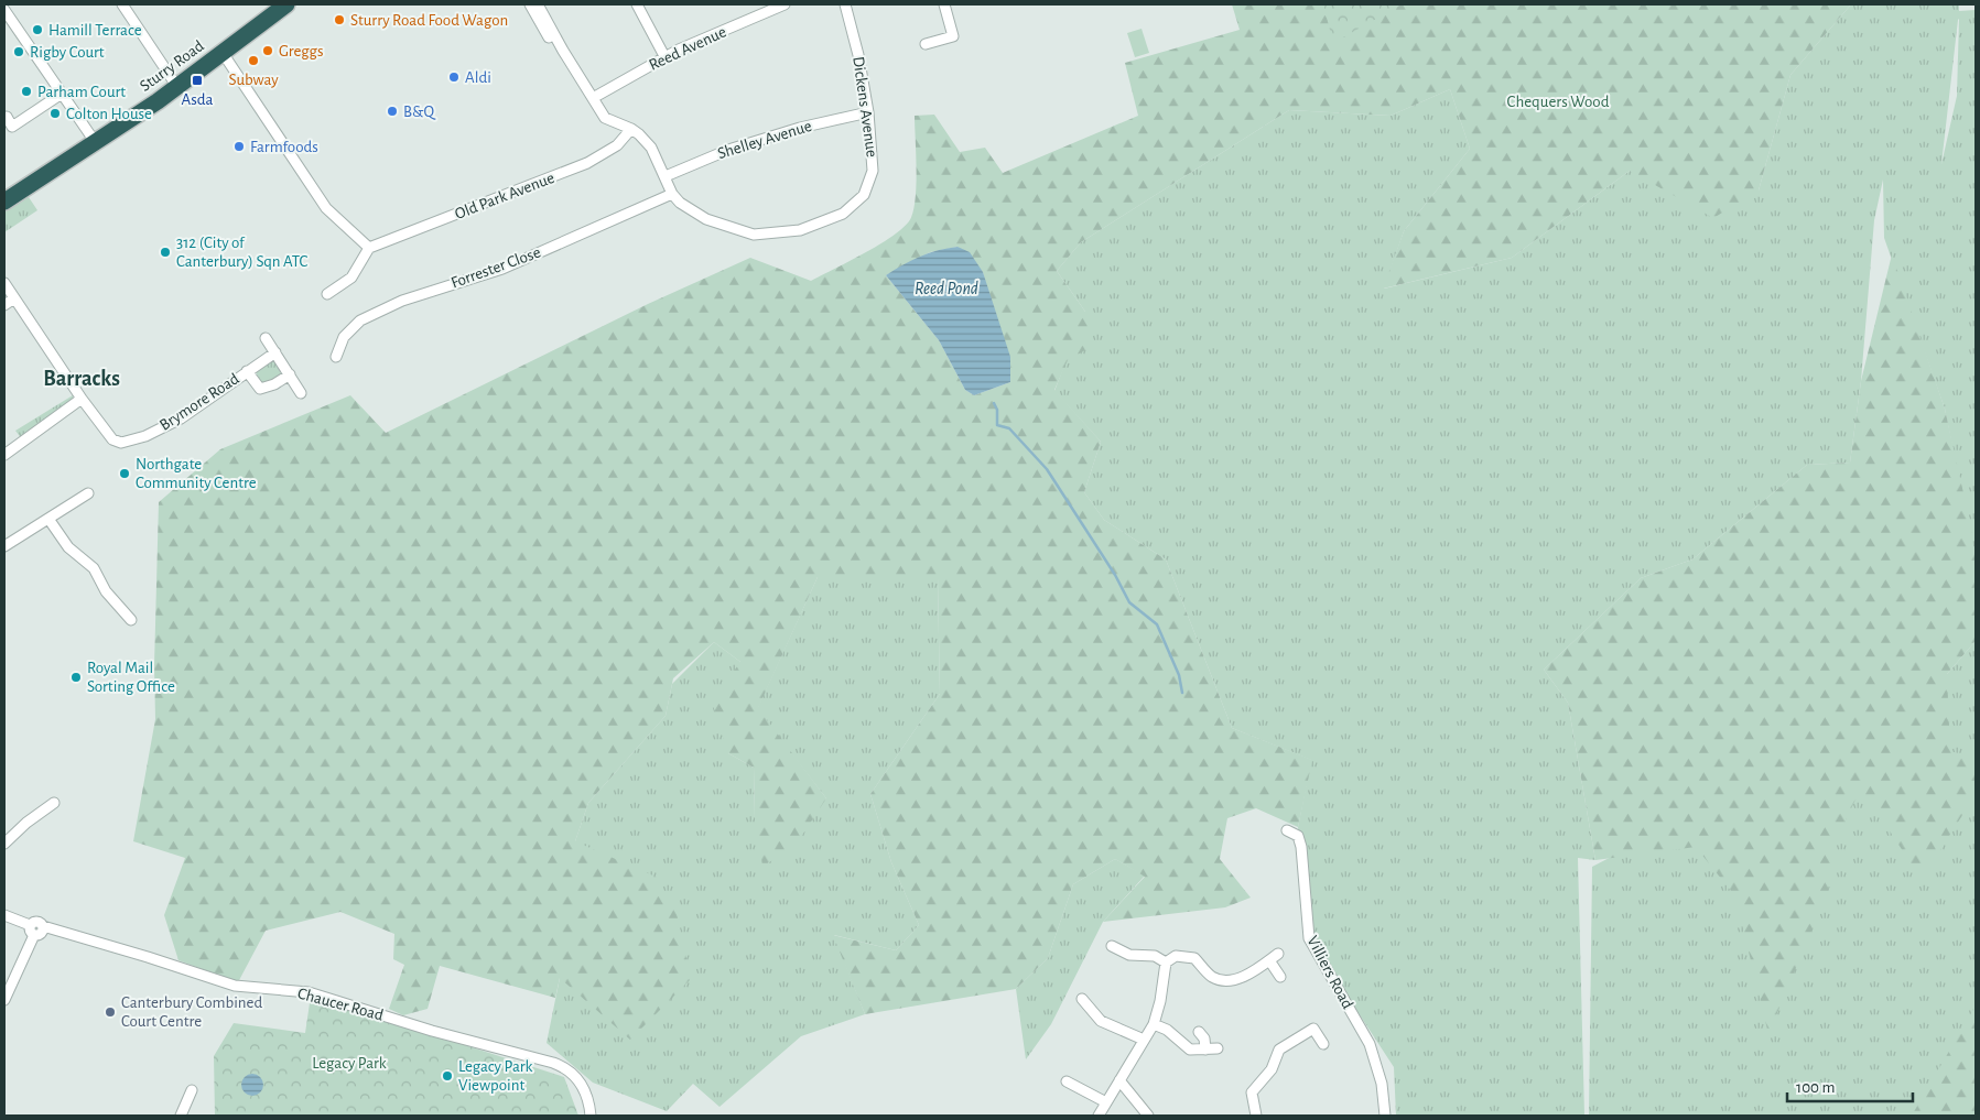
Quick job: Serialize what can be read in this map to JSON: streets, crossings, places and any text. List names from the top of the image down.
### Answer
{
  "streets": {
    "highway": ["Sturry Road"],
    "street": [
      "Reed Avenue",
      "Dickens Avenue",
      "Shelley Avenue",
      "Old Park Avenue",
      "Forrester Close",
      "Brymore Road",
      "Villiers Road",
      "Chaucer Road"
    ]
  },
  "crossings": [
    ["Dickens Avenue", "Shelley Avenue"],
    ["Dickens Avenue", "Forrester Close"]
  ],
  "districts": ["Barracks"],
  "water": ["Reed Pond"],
  "parks": ["Chequers Wood", "Legacy Park"],
  "places": {
    "other": [
      "Sturry Road Food Wagon",
      "Hamill Terrace",
      "Greggs",
      "Rigby Court",
      "Subway",
      "Aldi",
      "Parham Court",
      "B&Q",
      "Colton House",
      "Farmfoods",
      "312 (City of Canterbury) Sqn ATC",
      "Northgate Community Centre",
      "Royal Mail Sorting Office",
      "Canterbury Combined Court Centre",
      "Legacy Park Viewpoint"
    ],
    "transit": ["Asda"]
  },
  "scale_bar": "100 m"
}
